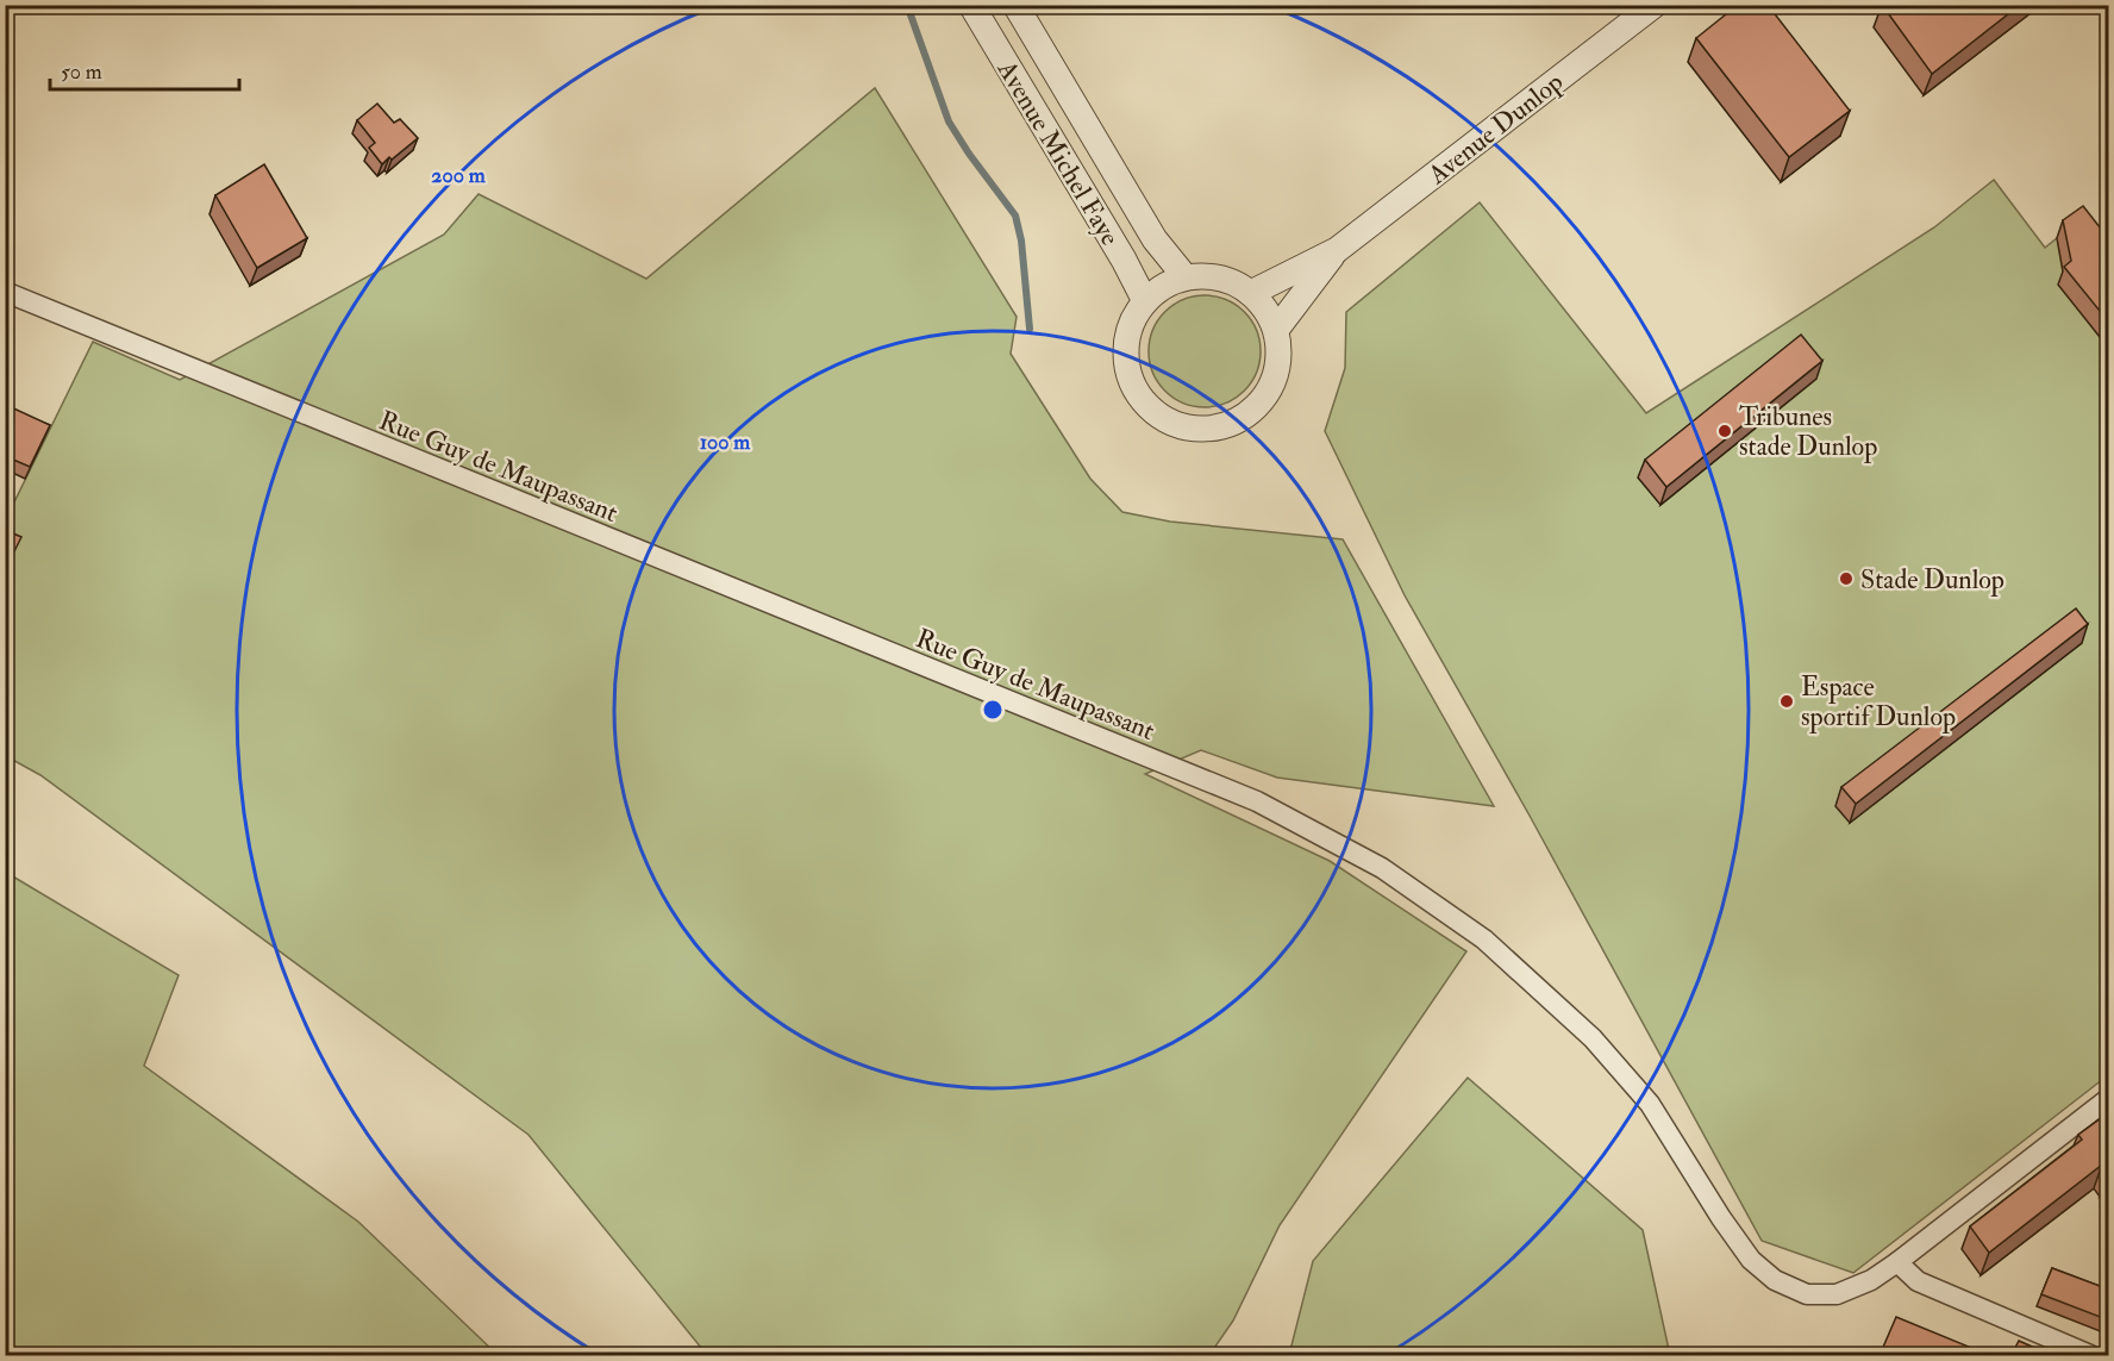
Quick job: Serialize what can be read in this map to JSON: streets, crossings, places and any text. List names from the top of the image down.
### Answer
{
  "streets": {
    "street": ["Avenue Dunlop", "Avenue Michel Faye", "Rue Guy de Maupassant"]
  },
  "crossings": [
    ["Avenue Dunlop", "Avenue Michel Faye"]
  ],
  "places": ["Tribunes stade Dunlop", "Stade Dunlop", "Espace sportif Dunlop"],
  "scale_bar": "50 m",
  "rings": ["200 m", "100 m"]
}
